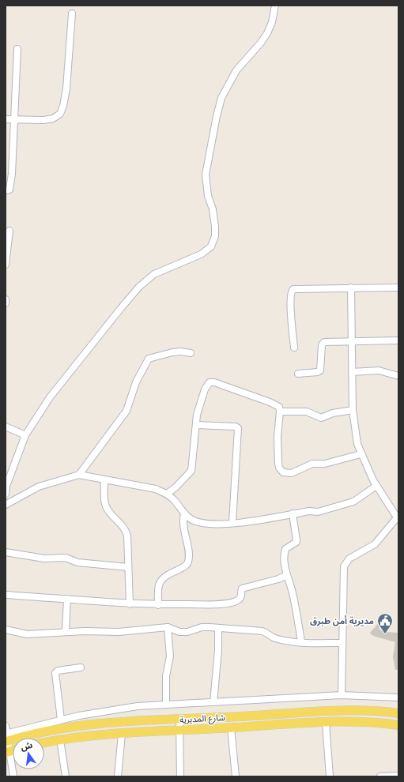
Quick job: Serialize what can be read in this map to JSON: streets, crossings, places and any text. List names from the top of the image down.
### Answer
{
  "streets": {
    "main road": ["شارع المديرية"]
  },
  "places": {
    "public building": ["مديرية أمن طبرق"]
  },
  "north": "top"
}
